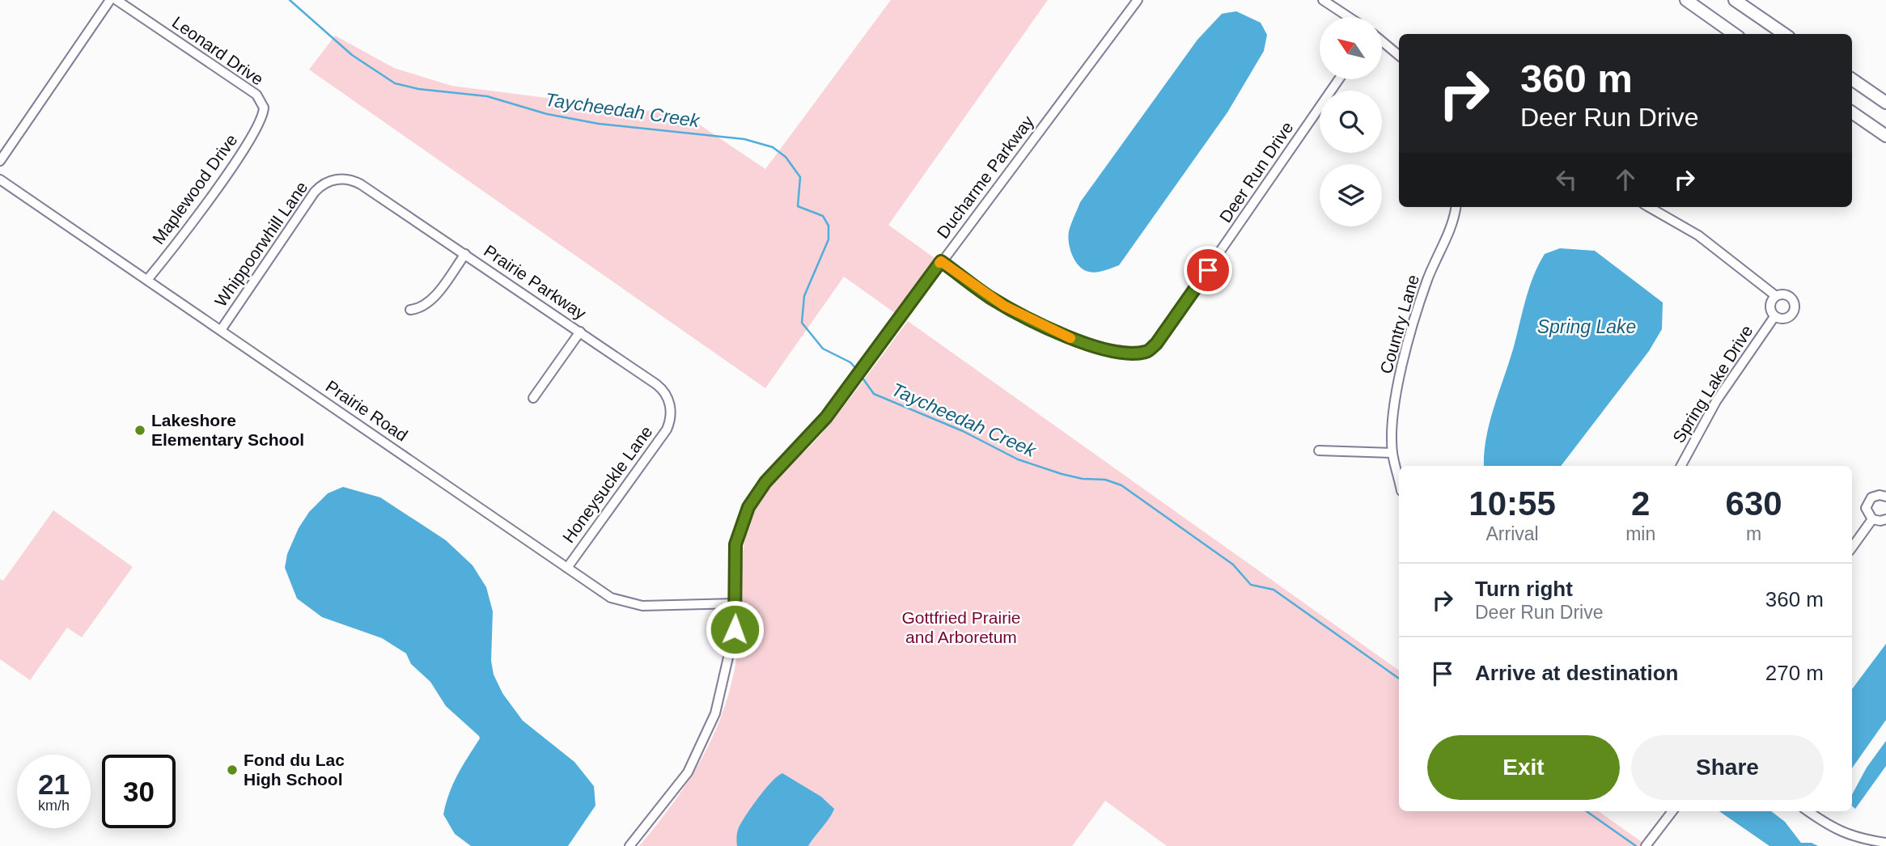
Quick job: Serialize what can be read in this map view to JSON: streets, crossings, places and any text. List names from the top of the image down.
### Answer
{
  "streets": {
    "street": [
      "Leonard Drive",
      "Deer Run Drive",
      "Ducharme Parkway",
      "Maplewood Drive",
      "Whippoorwhill Lane",
      "Prairie Parkway",
      "Country Lane",
      "Spring Lake Drive",
      "Prairie Road",
      "Honeysuckle Lane"
    ]
  },
  "crossings": [
    ["Leonard Drive", "Maplewood Drive"],
    ["Deer Run Drive", "Ducharme Parkway"],
    ["Ducharme Parkway", "Prairie Road"],
    ["Maplewood Drive", "Prairie Road"],
    ["Whippoorwhill Lane", "Prairie Parkway"],
    ["Whippoorwhill Lane", "Prairie Road"],
    ["Prairie Parkway", "Honeysuckle Lane"],
    ["Prairie Road", "Honeysuckle Lane"]
  ],
  "water": ["Taycheedah Creek", "Spring Lake"],
  "parks": ["Gottfried Prairie and Arboretum"],
  "places": ["Lakeshore Elementary School", "Fond du Lac High School"],
  "north": "top left",
  "page": {
    "turn": ["360 m", "Deer Run Drive"],
    "eta": [
      "10:55",
      "Arrival",
      "2",
      "min",
      "630",
      "m"
    ],
    "list": [
      {
        "name": "Turn right",
        "note": "Deer Run Drive",
        "value": "360 m"
      },
      {
        "name": "Arrive at destination",
        "value": "270 m"
      }
    ],
    "buttons": ["Exit", "Share"],
    "speed": "21 km/h",
    "limit": "30"
  }
}
